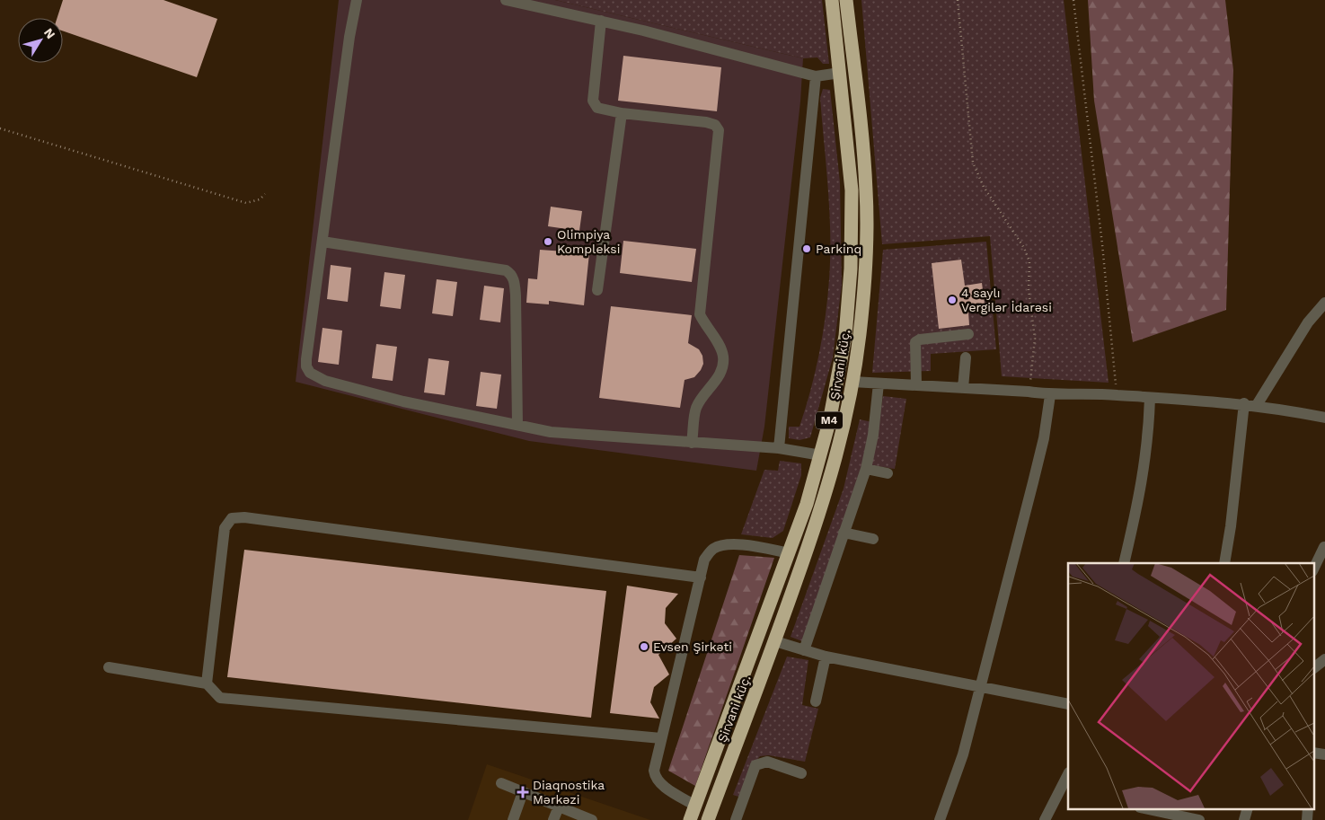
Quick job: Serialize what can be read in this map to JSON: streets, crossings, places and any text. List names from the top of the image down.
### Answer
{
  "streets": {
    "highway": ["Şirvani küç.", "M4"]
  },
  "places": {
    "other": [
      "Olimpiya Kompleksi",
      "Parkinq",
      "4 saylı Vergilər İdarəsi",
      "Evsen Şirkəti"
    ],
    "health": ["Diaqnostika Mərkəzi"]
  },
  "north": "top right"
}
